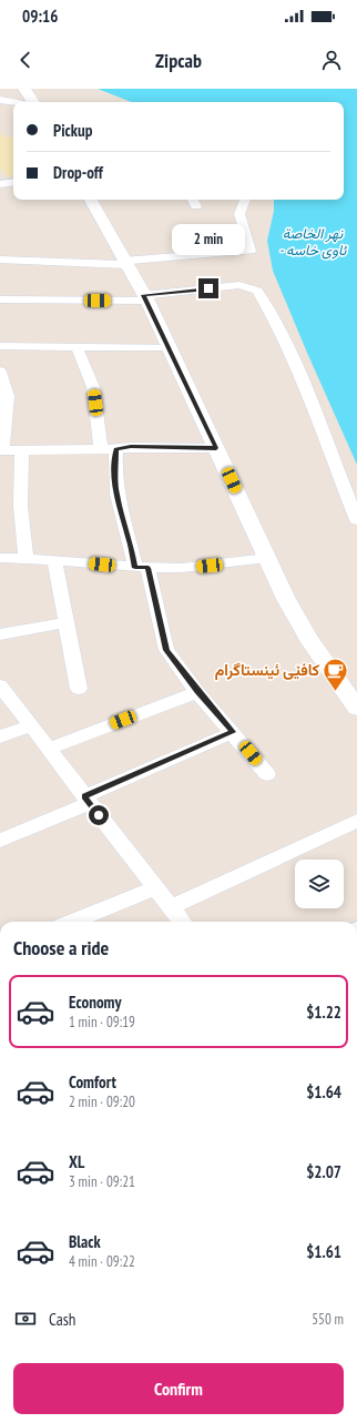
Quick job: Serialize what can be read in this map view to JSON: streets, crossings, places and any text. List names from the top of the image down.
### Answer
{
  "water": ["نهر الخاصة - ئاوی خاسە"],
  "places": {
    "cafe": ["کافێی ئینستاگرام"]
  },
  "page": {
    "status": "09:16",
    "header": "Zipcab",
    "banner": ["Pickup", "Drop-off"],
    "bubble": "2 min",
    "heading": "Choose a ride",
    "list": [
      {
        "name": "Economy",
        "note": "1 min · 09:19",
        "value": "$1.22"
      },
      {
        "name": "Comfort",
        "note": "2 min · 09:20",
        "value": "$1.64"
      },
      {
        "name": "XL",
        "note": "3 min · 09:21",
        "value": "$2.07"
      },
      {
        "name": "Black",
        "note": "4 min · 09:22",
        "value": "$1.61"
      }
    ],
    "pay": ["Cash", "550 m"],
    "buttons": "Confirm"
  }
}
